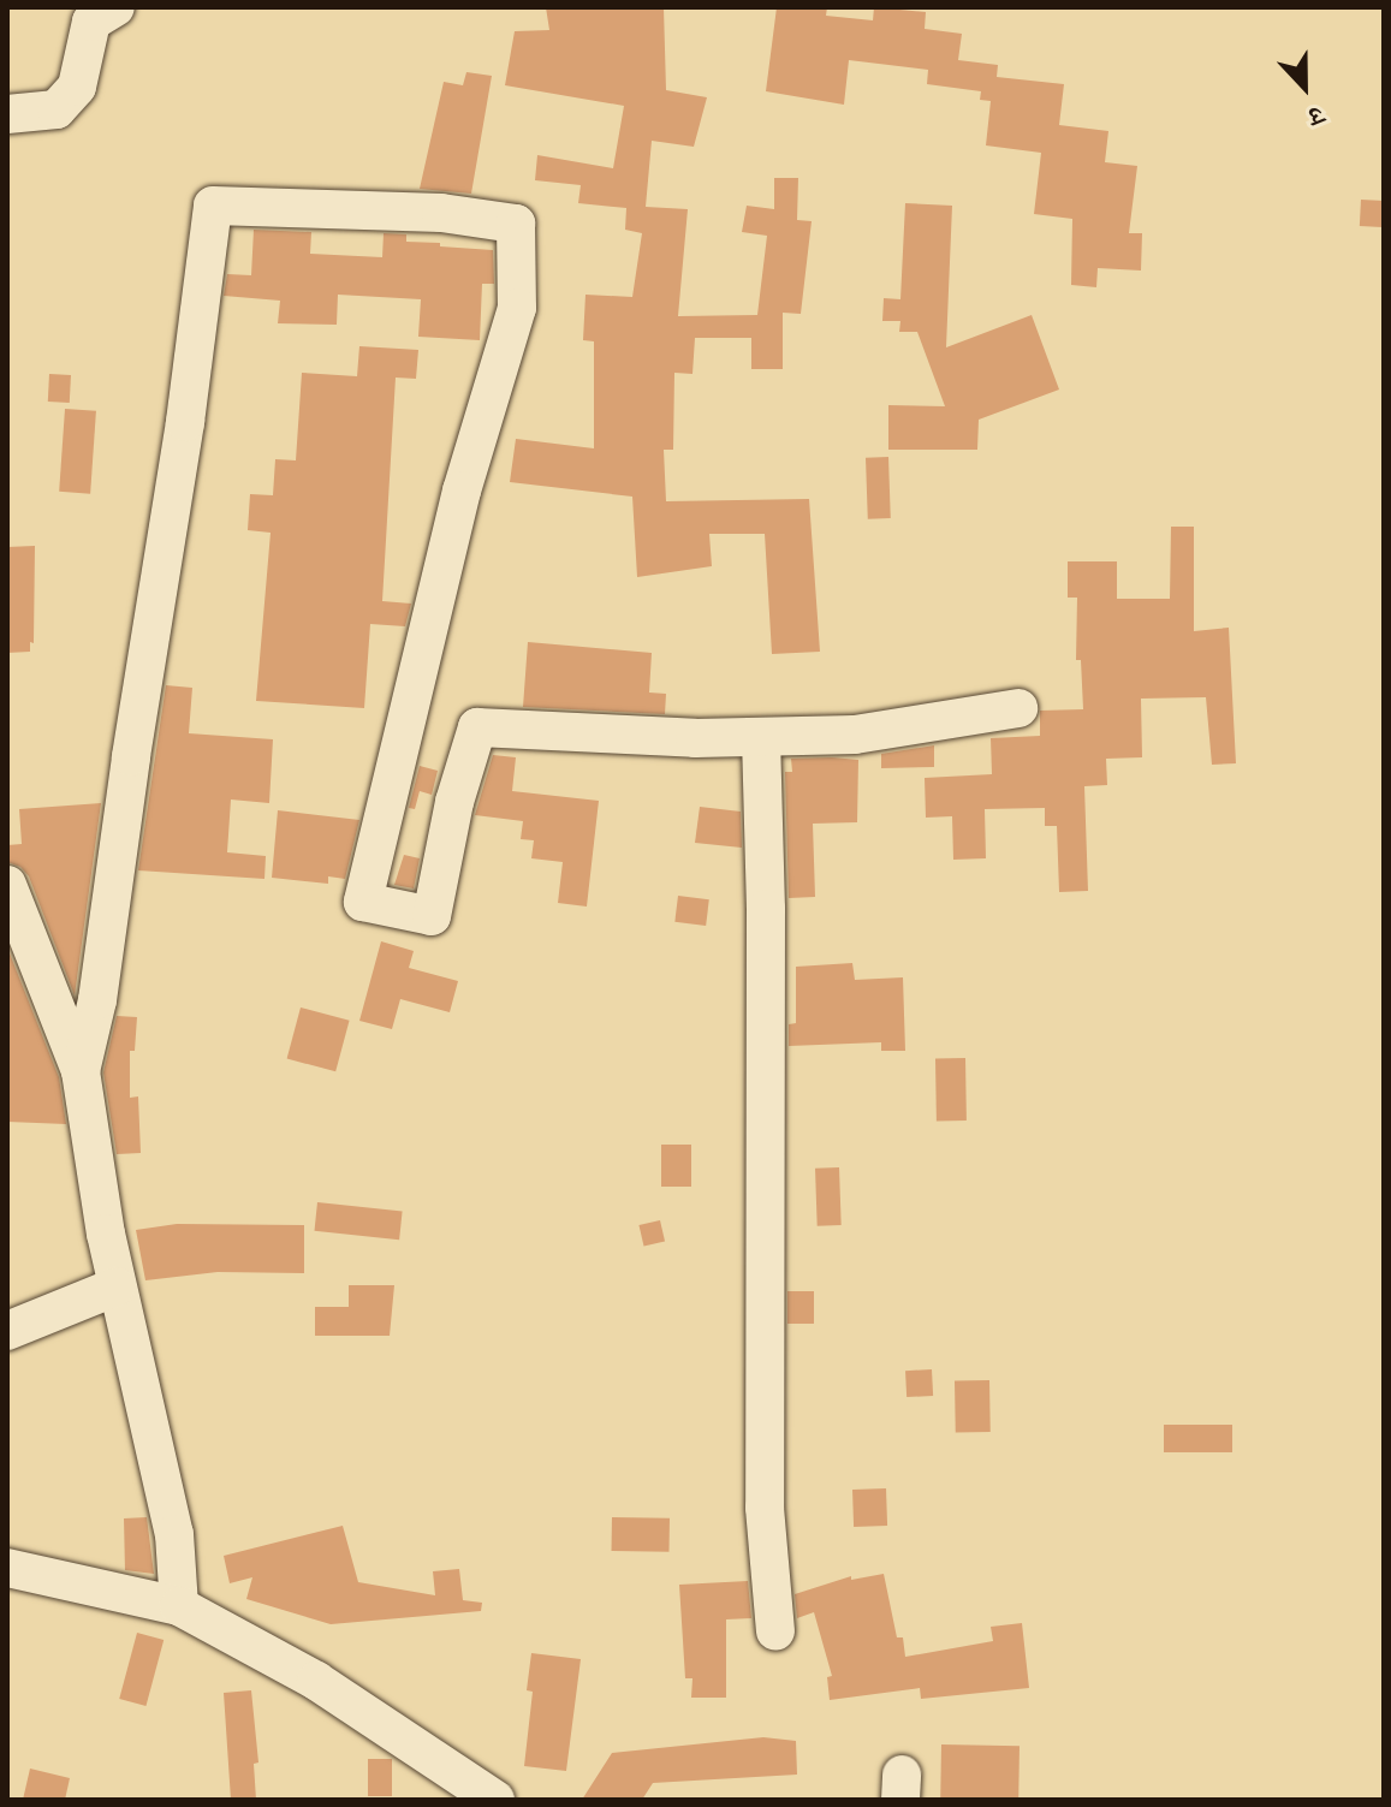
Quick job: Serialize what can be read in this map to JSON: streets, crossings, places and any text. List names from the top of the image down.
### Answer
{
  "north": "bottom"
}
